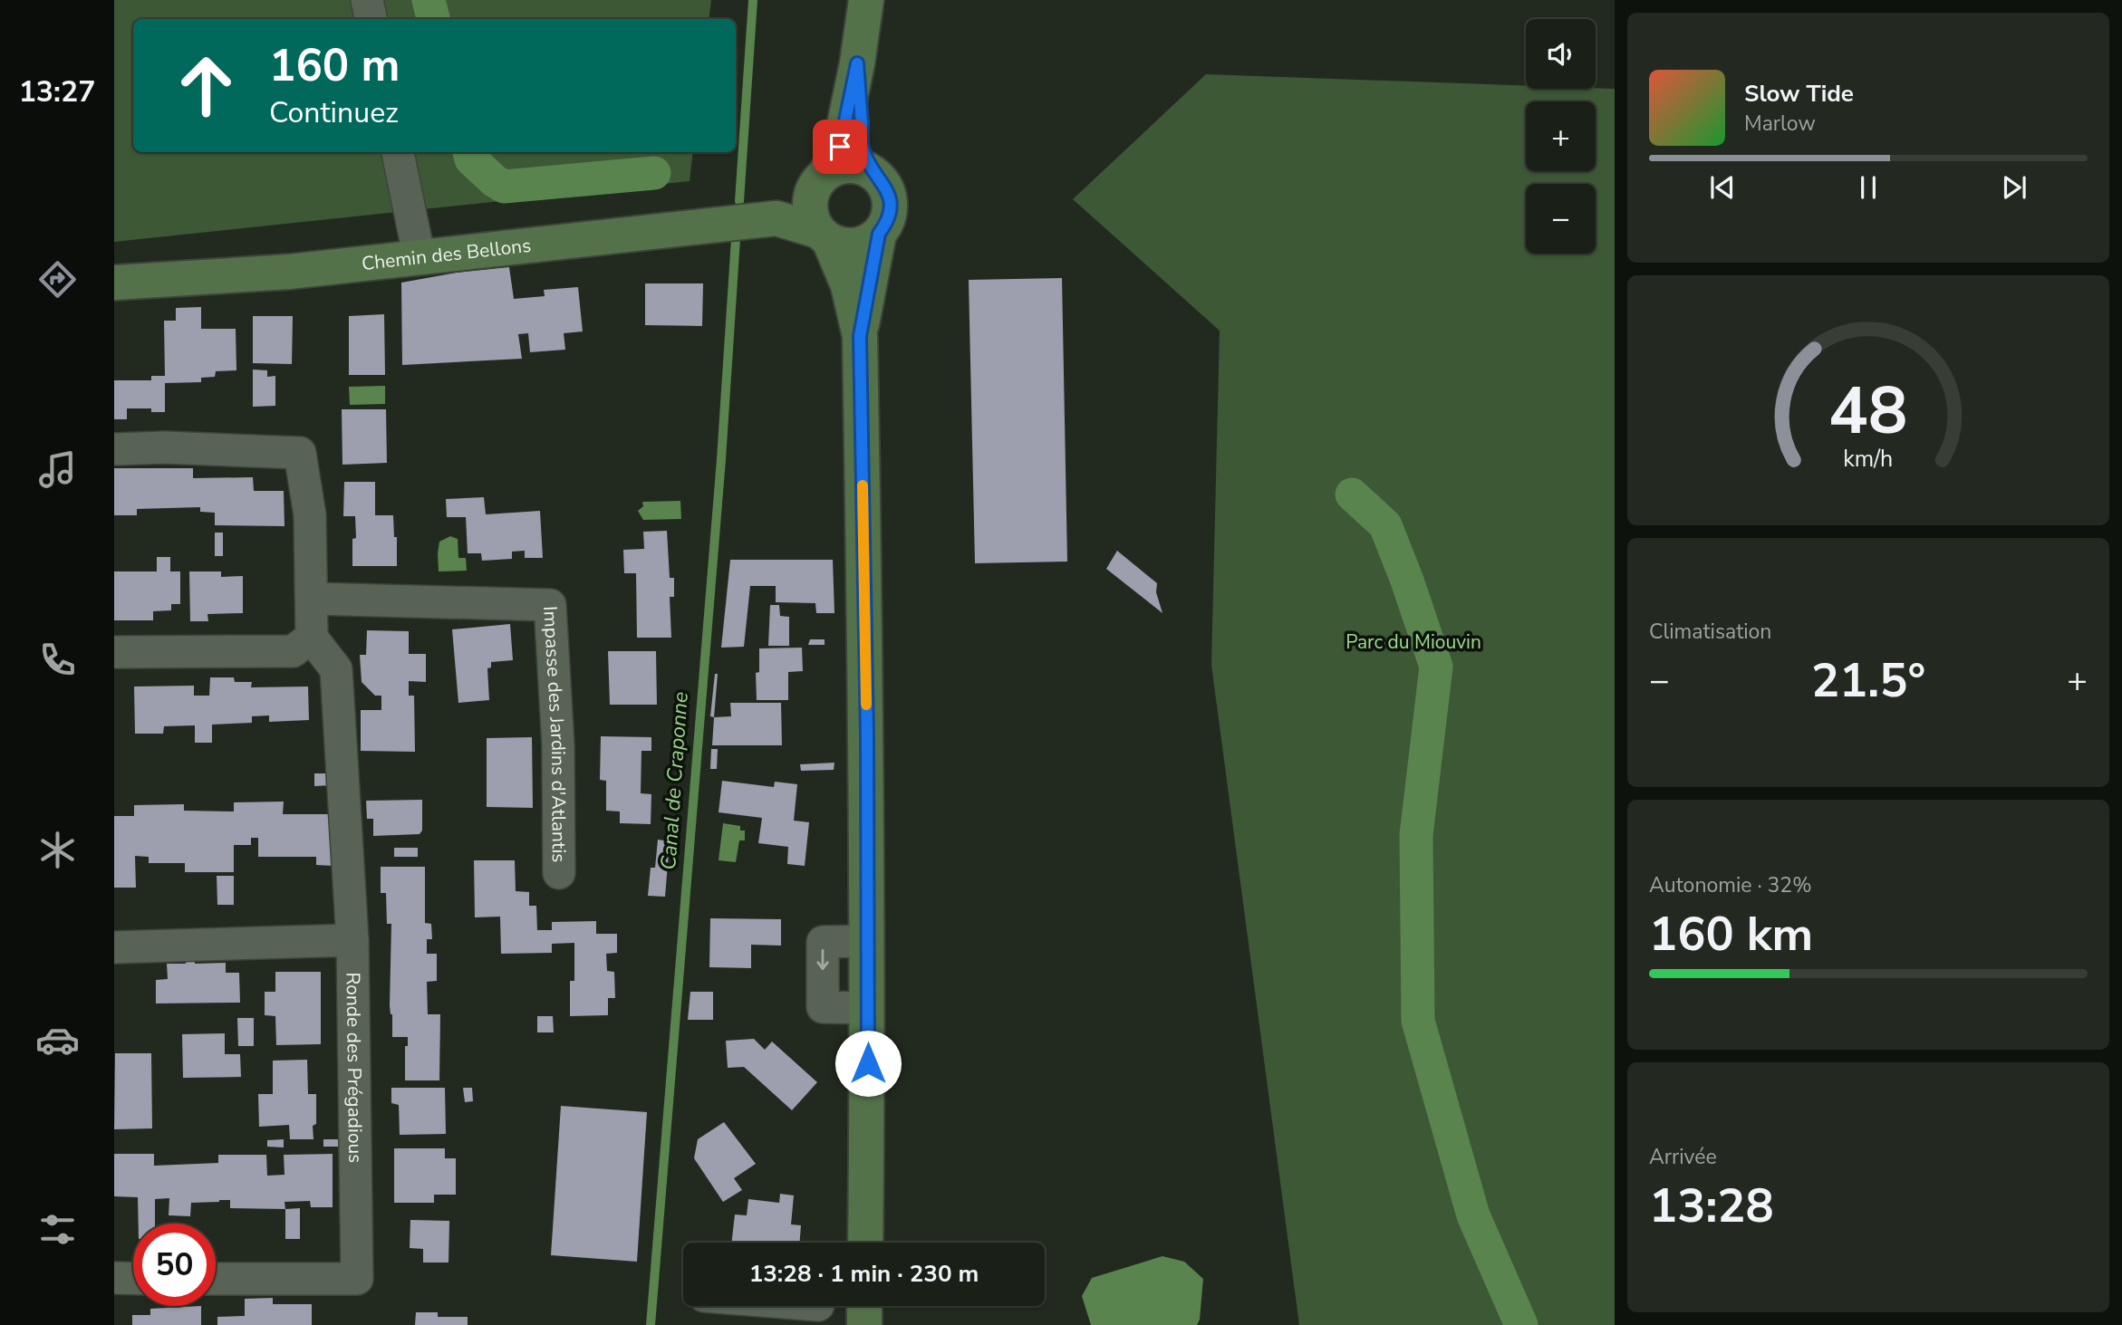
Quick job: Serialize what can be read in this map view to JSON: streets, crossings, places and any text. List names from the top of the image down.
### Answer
{
  "streets": {
    "main road": ["Chemin des Bellons"],
    "street": ["Impasse des Jardins d'Atlantis", "Ronde des Prégadious"]
  },
  "water": ["Canal de Craponne"],
  "parks": ["Parc du Miouvin"],
  "page": {
    "tabs": "13:27",
    "map_buttons": ["+", "−"],
    "turn": ["160 m", "Continuez"],
    "song": ["Slow Tide", "Marlow"],
    "tile": [
      "Climatisation",
      ["Autonomie · 32%", "160 km"],
      ["Arrivée", "13:28"]
    ],
    "heat": ["−", "21.5°", "+"],
    "limit": "50",
    "trip": "13:28 · 1 min · 230 m",
    "gauge": ["48", "km/h"]
  }
}
